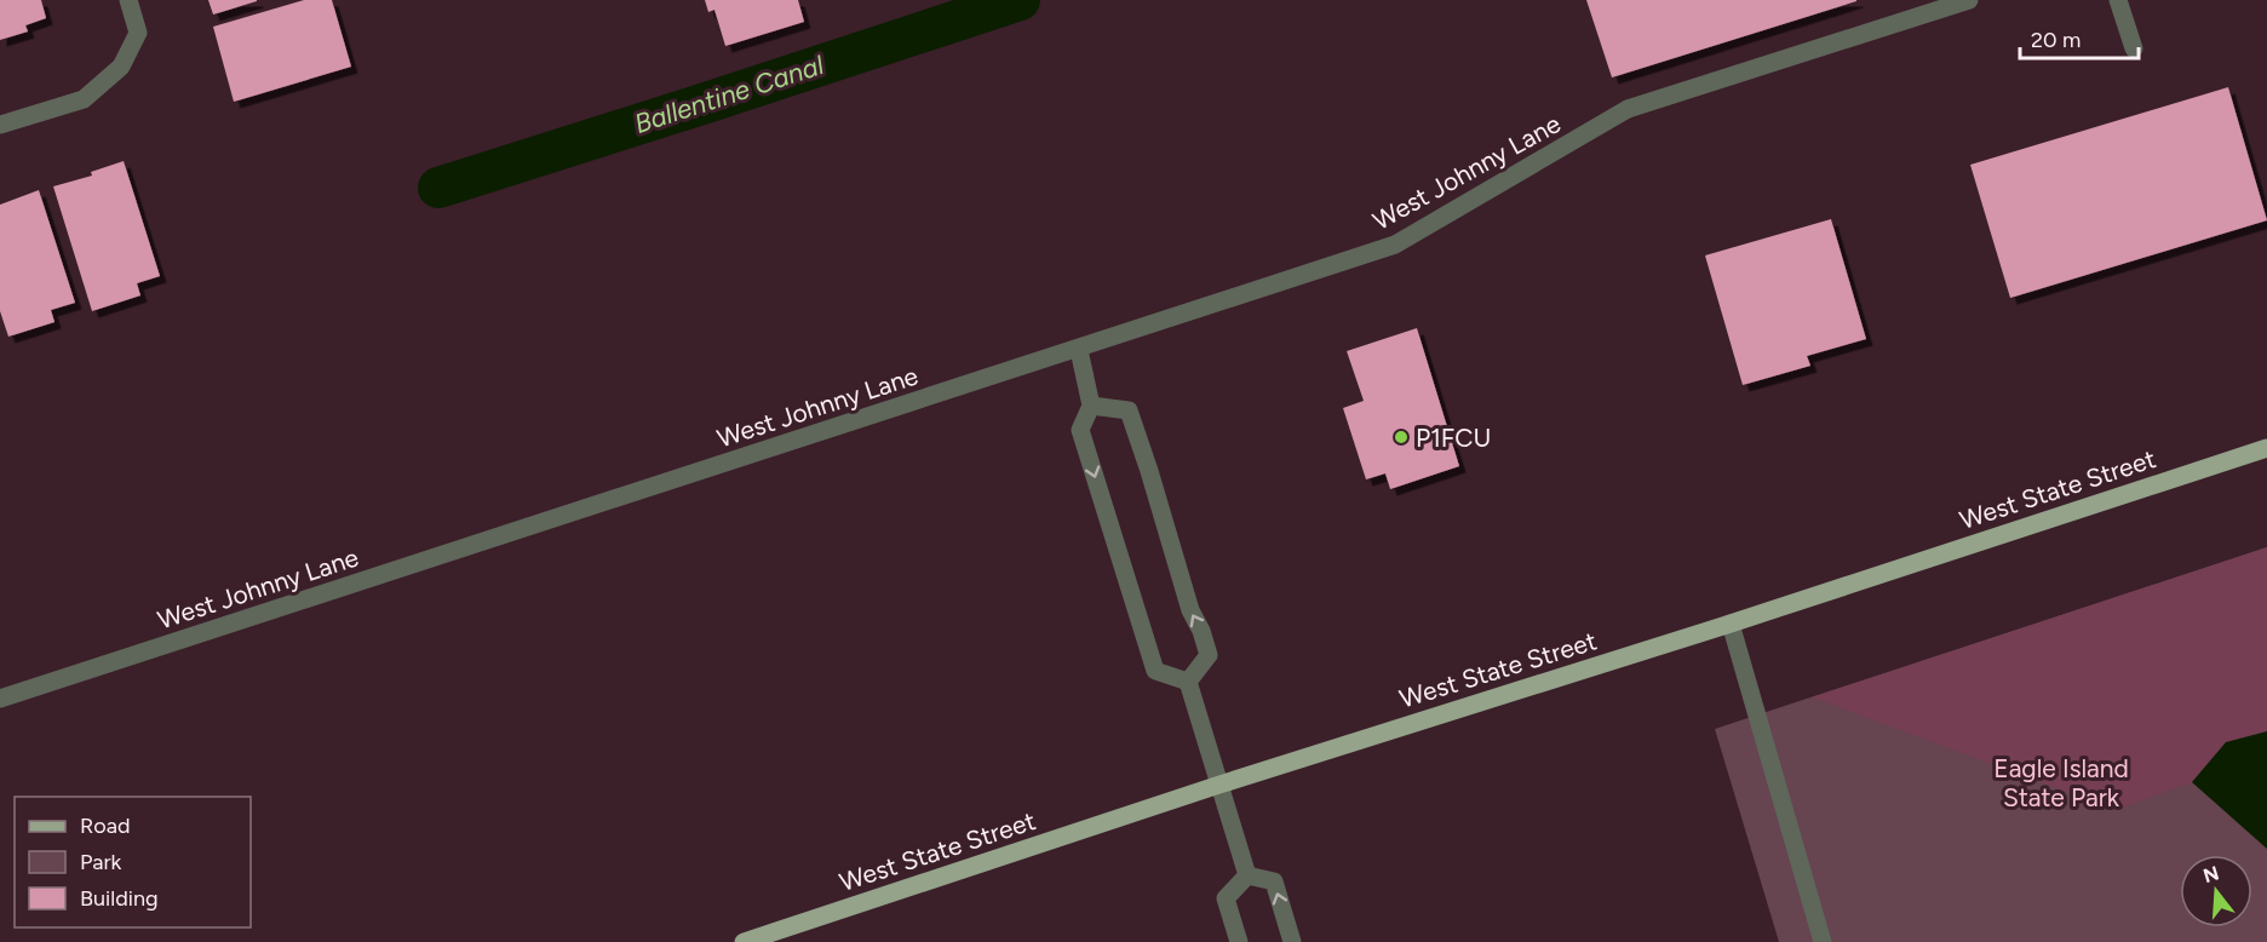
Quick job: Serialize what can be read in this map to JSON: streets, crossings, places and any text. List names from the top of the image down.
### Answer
{
  "streets": {
    "main road": ["West State Street"],
    "street": ["West Johnny Lane"]
  },
  "water": ["Ballentine Canal"],
  "parks": ["Eagle Island State Park"],
  "places": ["P1FCU"],
  "legend": ["Road", "Park", "Building"],
  "scale_bar": "20 m",
  "north": "top"
}
